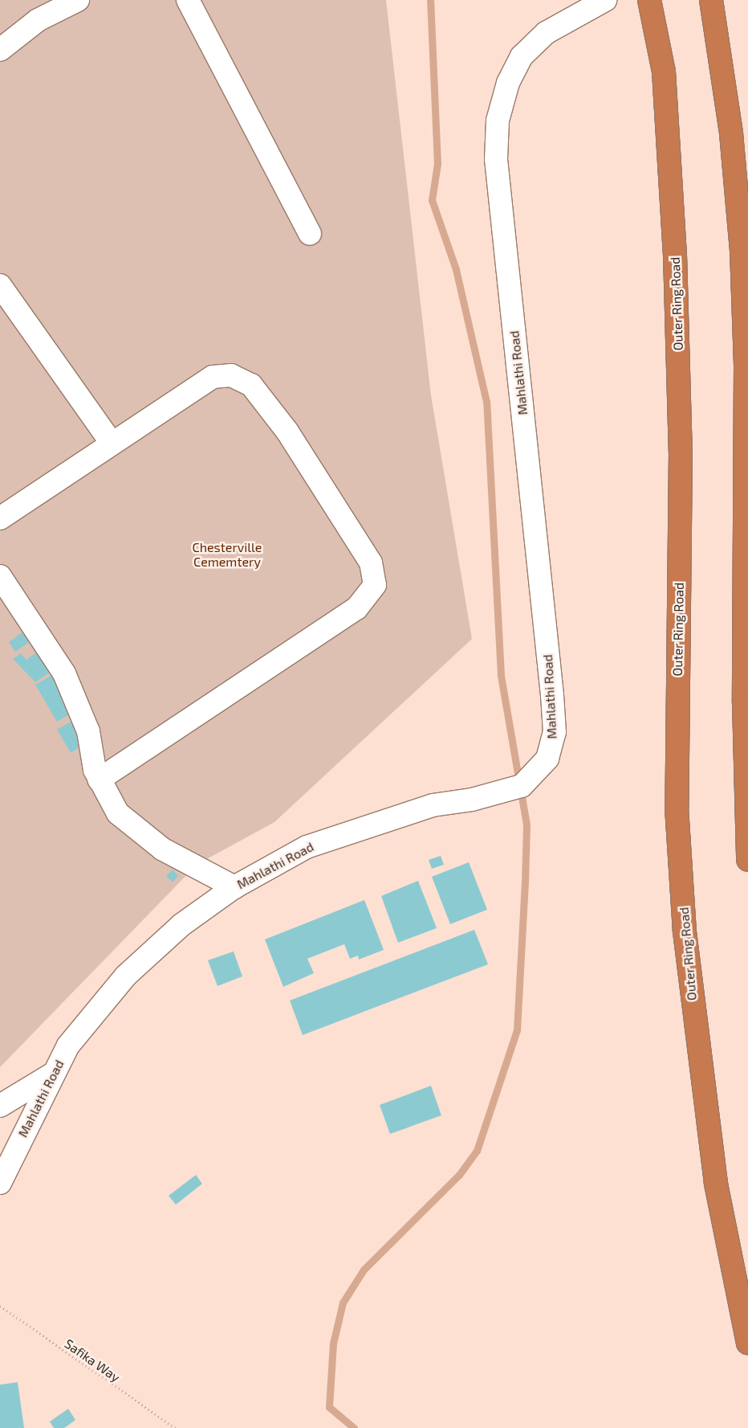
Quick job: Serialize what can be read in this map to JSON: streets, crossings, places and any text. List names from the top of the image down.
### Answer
{
  "streets": {
    "highway": ["Outer Ring Road"],
    "street": ["Mahlathi Road"],
    "path": ["Safika Way"]
  },
  "parks": ["Chesterville Cememtery"]
}
